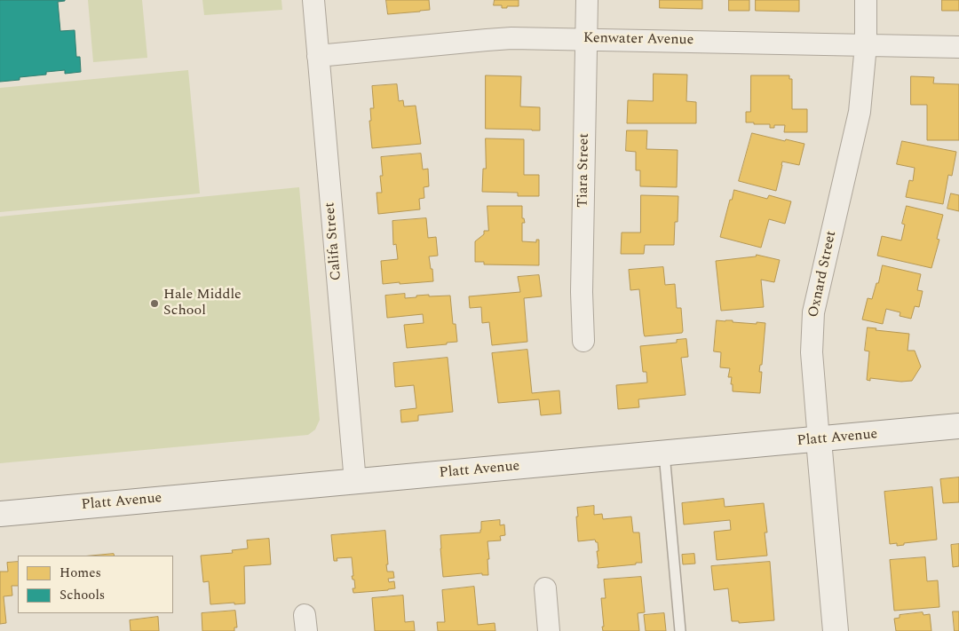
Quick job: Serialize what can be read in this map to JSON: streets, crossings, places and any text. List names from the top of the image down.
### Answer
{
  "streets": {
    "main road": ["Oxnard Street", "Platt Avenue"],
    "street": ["Kenwater Avenue", "Tiara Street", "Califa Street"]
  },
  "crossings": [
    ["Kenwater Avenue", "Tiara Street"],
    ["Kenwater Avenue", "Califa Street"],
    ["Kenwater Avenue", "Oxnard Street"],
    ["Califa Street", "Platt Avenue"],
    ["Oxnard Street", "Platt Avenue"]
  ],
  "places": ["Hale Middle School"],
  "legend": ["Homes", "Schools"]
}
